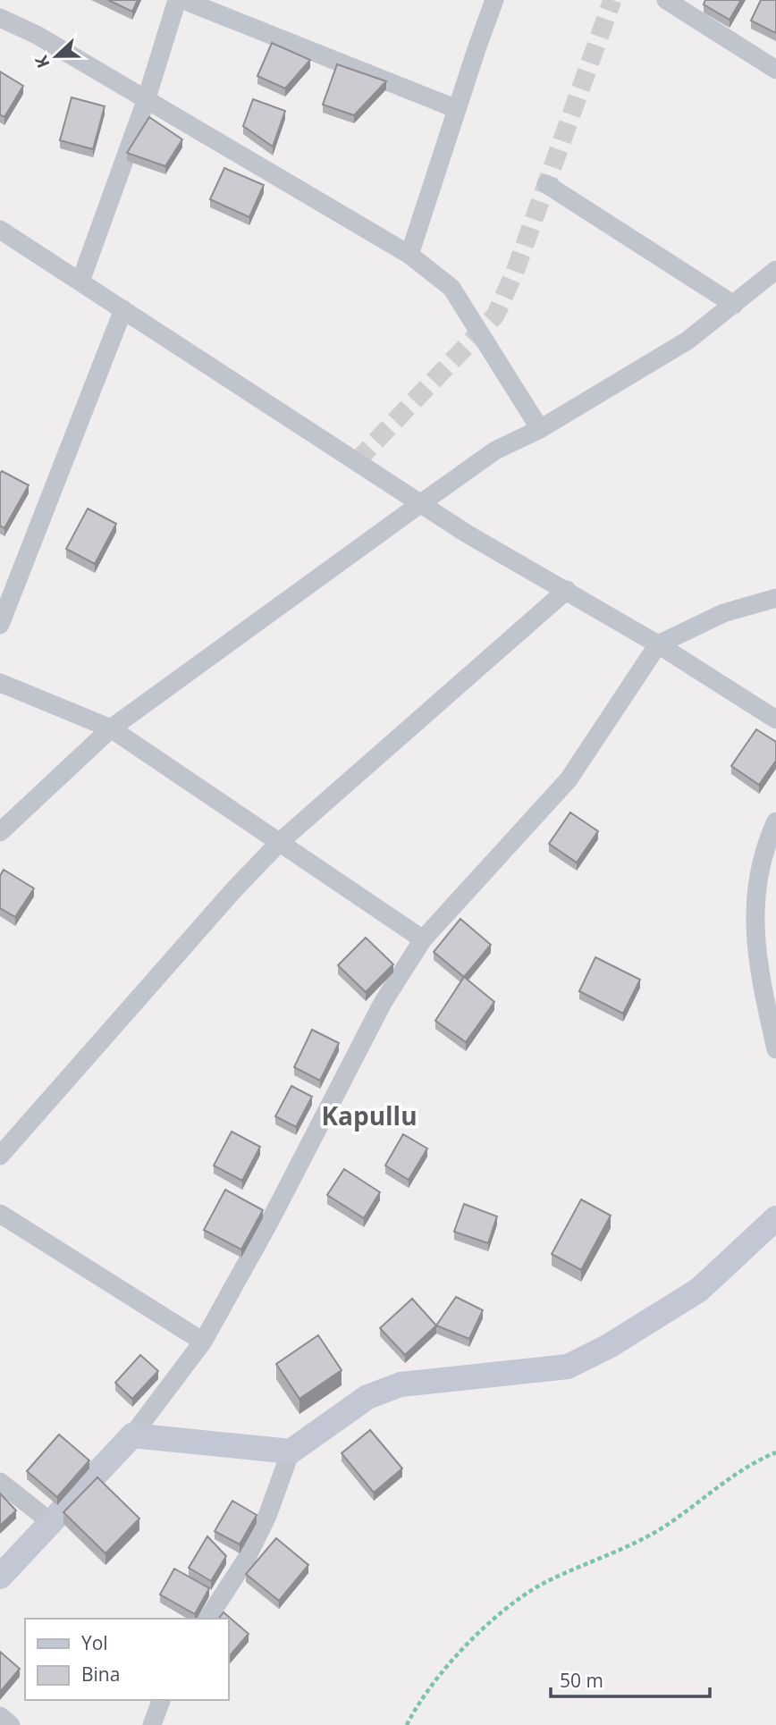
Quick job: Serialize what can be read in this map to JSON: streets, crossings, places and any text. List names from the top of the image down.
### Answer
{
  "districts": ["Kapullu"],
  "legend": ["Yol", "Bina"],
  "scale_bar": "50 m",
  "north": "left"
}
